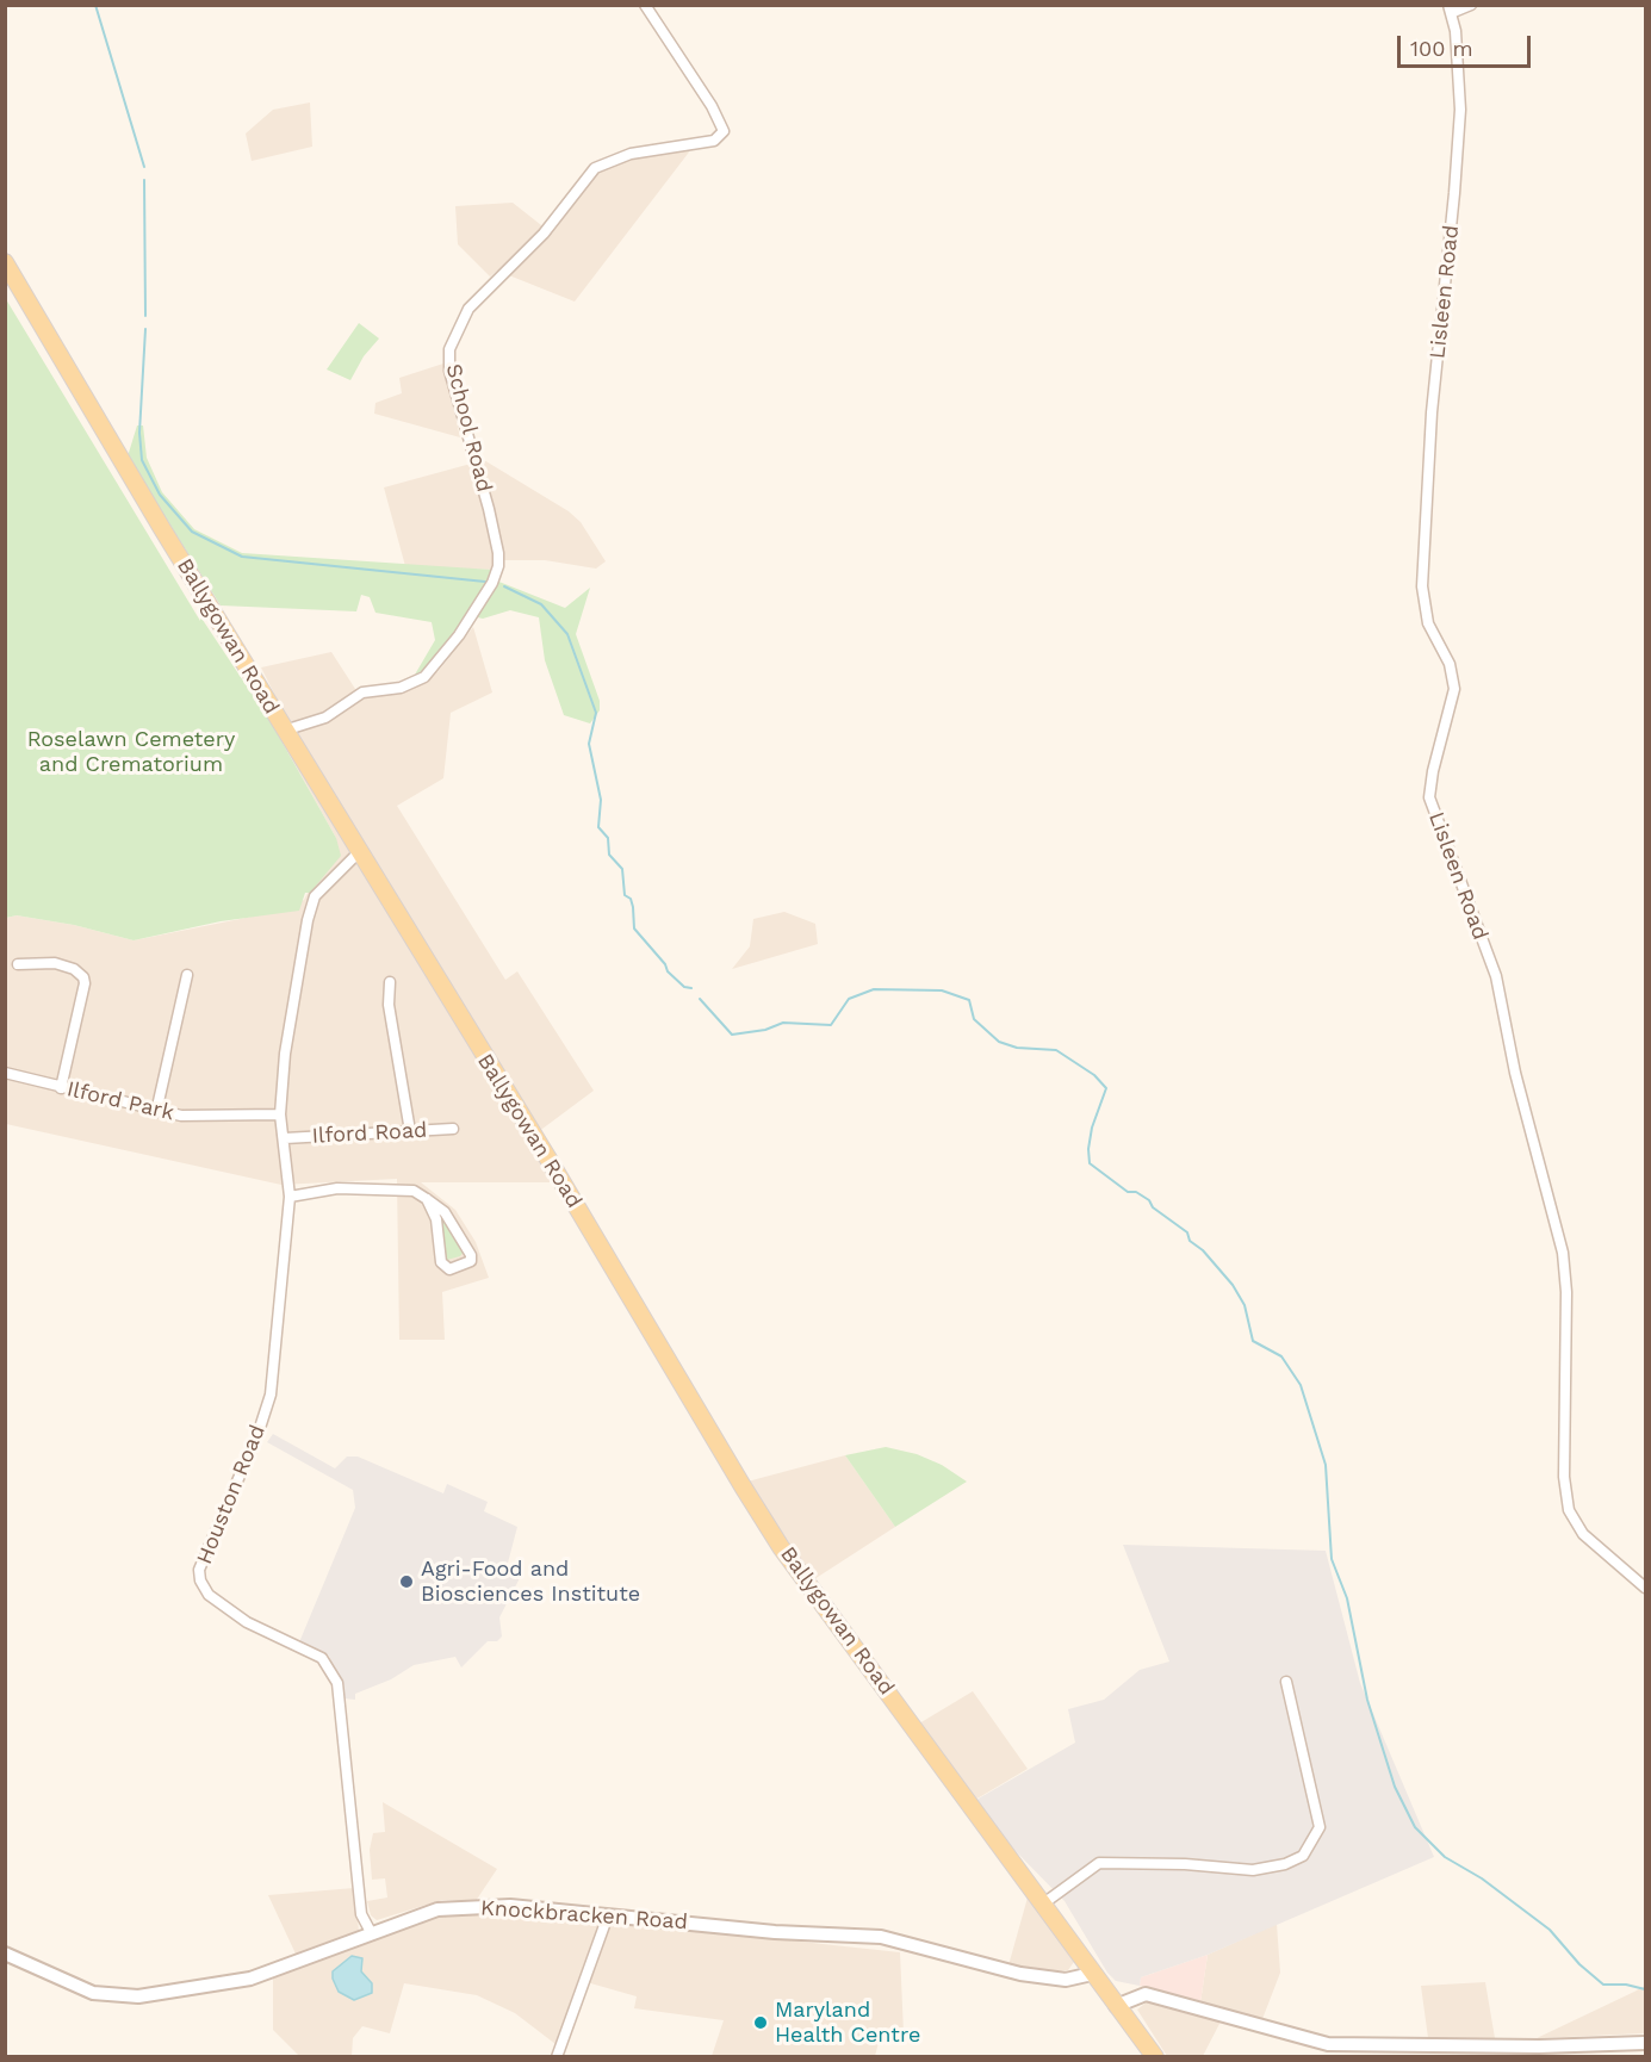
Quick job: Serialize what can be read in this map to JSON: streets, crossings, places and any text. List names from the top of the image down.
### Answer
{
  "streets": {
    "main road": ["Ballygowan Road"],
    "street": [
      "Lisleen Road",
      "School Road",
      "Ilford Park",
      "Ilford Road",
      "Houston Road",
      "Knockbracken Road"
    ]
  },
  "crossings": [
    ["School Road", "Ballygowan Road"],
    ["Ballygowan Road", "Houston Road"],
    ["Ballygowan Road", "Knockbracken Road"],
    ["Ilford Park", "Houston Road"],
    ["Ilford Road", "Houston Road"],
    ["Houston Road", "Knockbracken Road"]
  ],
  "parks": ["Roselawn Cemetery and Crematorium"],
  "places": ["Agri-Food and Biosciences Institute", "Maryland Health Centre"],
  "scale_bar": "100 m"
}
